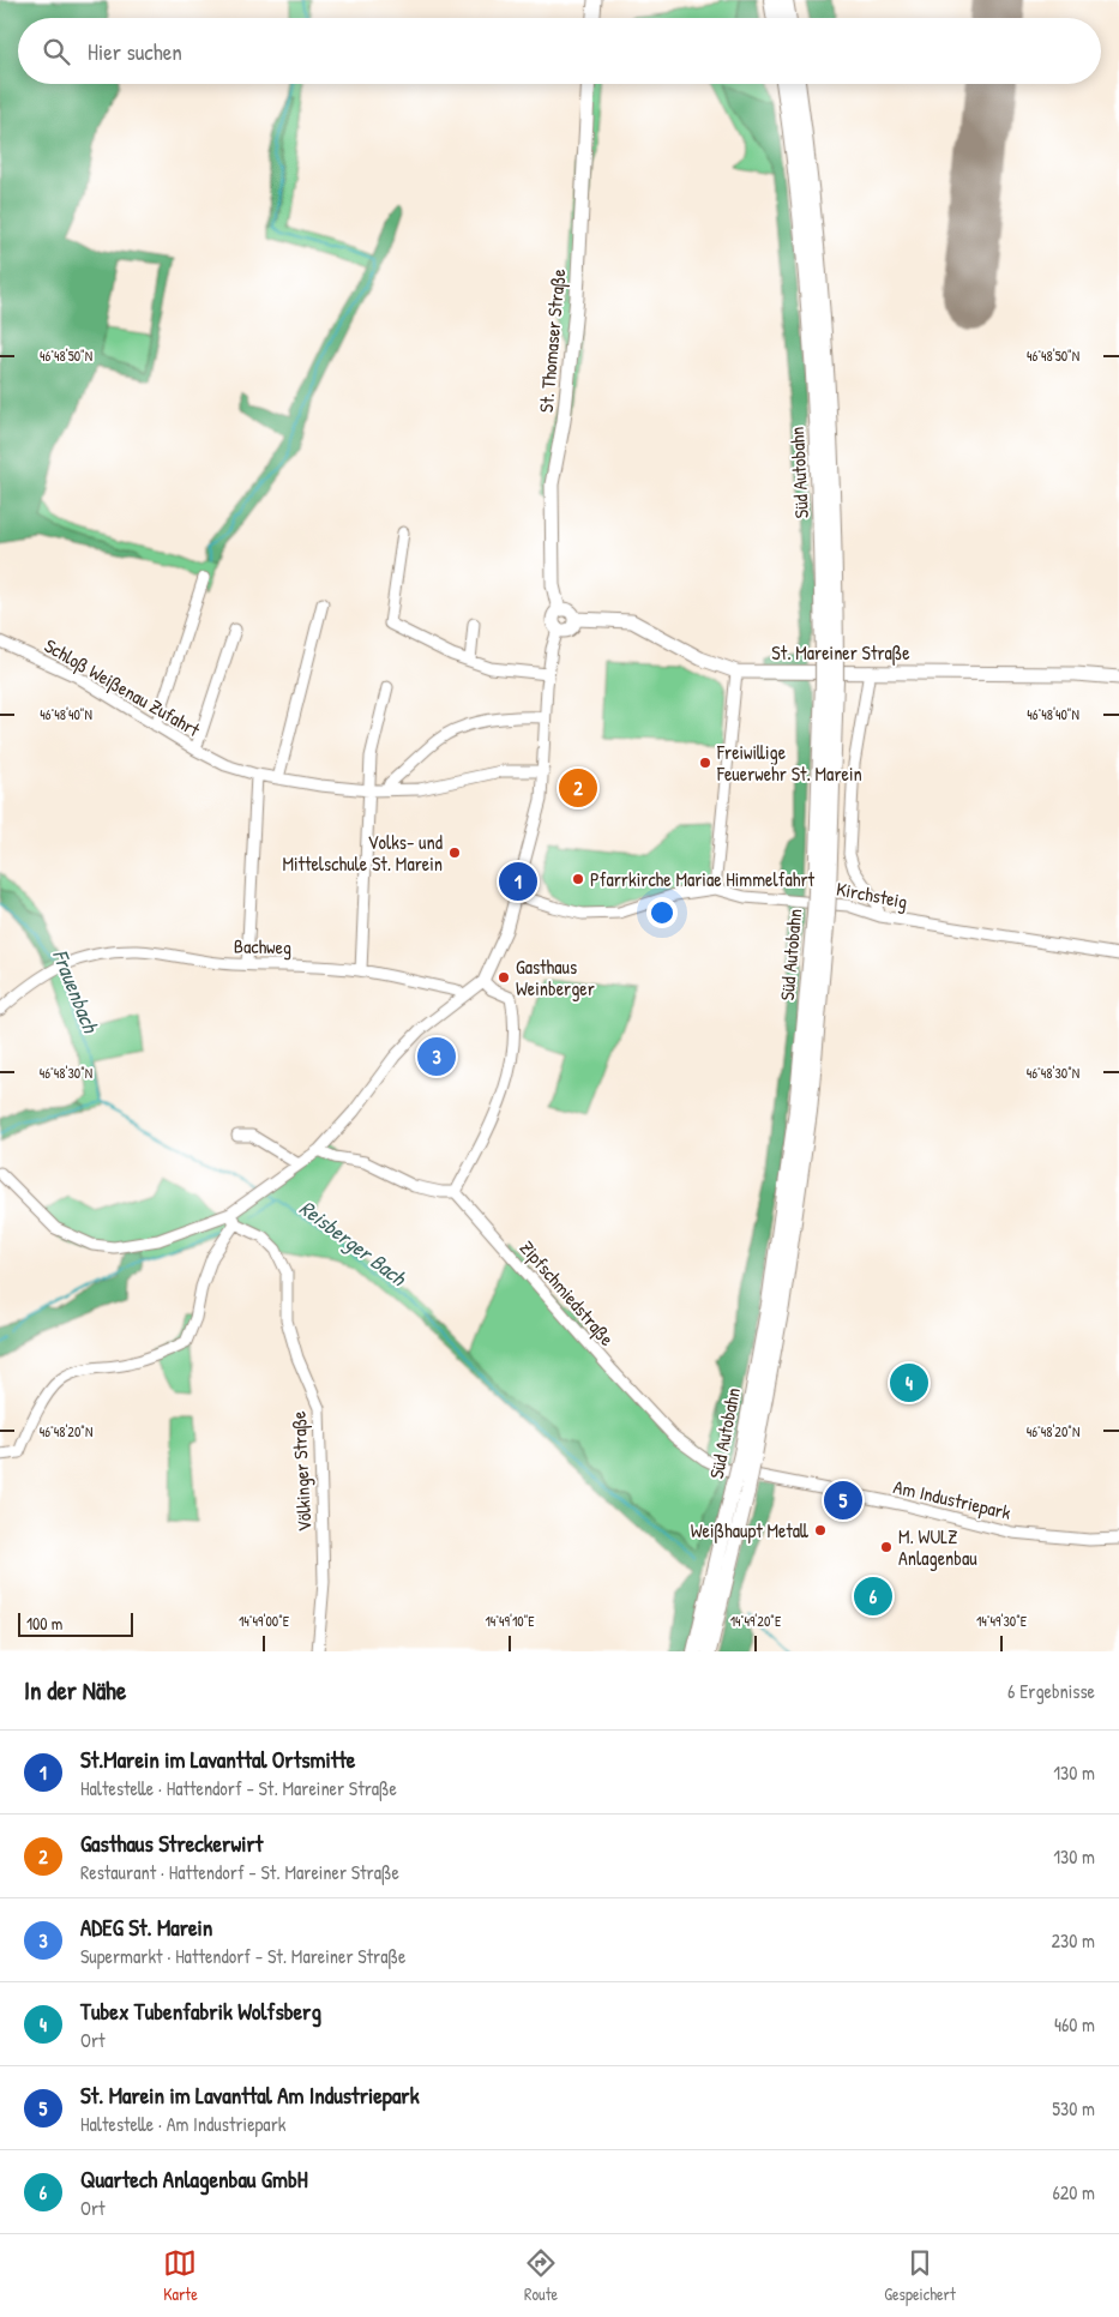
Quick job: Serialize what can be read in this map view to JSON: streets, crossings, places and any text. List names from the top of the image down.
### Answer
{
  "streets": {
    "highway": ["Süd Autobahn"],
    "main road": ["St. Thomaser Straße", "St. Mareiner Straße"],
    "street": [
      "Schloß Weißenau Zufahrt",
      "Kirchsteig",
      "Bachweg",
      "Zipfschmiedstraße",
      "Völkinger Straße",
      "Am Industriepark"
    ]
  },
  "crossings": [
    ["St. Thomaser Straße", "St. Mareiner Straße"],
    ["Zipfschmiedstraße", "Am Industriepark"]
  ],
  "water": ["Frauenbach", "Reisberger Bach"],
  "places": [
    "Freiwillige Feuerwehr St. Marein",
    "Volks- und Mittelschule St. Marein",
    "Pfarrkirche Mariae Himmelfahrt",
    "Gasthaus Weinberger",
    "Weißhaupt Metall",
    "M. WULZ Anlagenbau"
  ],
  "scale_bar": "100 m",
  "page": {
    "search": "Hier suchen",
    "pins": [
      "2",
      "1",
      "3",
      "4",
      "5",
      "6"
    ],
    "scale": "100 m",
    "heading": ["In der Nähe", "6 Ergebnisse"],
    "list": [
      {
        "mark": "1",
        "name": "St.Marein im Lavanttal Ortsmitte",
        "note": "Haltestelle · Hattendorf - St. Mareiner Straße",
        "value": "130 m"
      },
      {
        "mark": "2",
        "name": "Gasthaus Streckerwirt",
        "note": "Restaurant · Hattendorf - St. Mareiner Straße",
        "value": "130 m"
      },
      {
        "mark": "3",
        "name": "ADEG St. Marein",
        "note": "Supermarkt · Hattendorf - St. Mareiner Straße",
        "value": "230 m"
      },
      {
        "mark": "4",
        "name": "Tubex Tubenfabrik Wolfsberg",
        "note": "Ort",
        "value": "460 m"
      },
      {
        "mark": "5",
        "name": "St. Marein im Lavanttal Am Industriepark",
        "note": "Haltestelle · Am Industriepark",
        "value": "530 m"
      },
      {
        "mark": "6",
        "name": "Quartech Anlagenbau GmbH",
        "note": "Ort",
        "value": "620 m"
      }
    ],
    "nav": ["Karte", "Route", "Gespeichert"]
  },
  "coordinates": [
    "46°48'50\"N",
    "46°48'40\"N",
    "46°48'30\"N",
    "46°48'20\"N",
    "14°49'00\"E",
    "14°49'10\"E",
    "14°49'20\"E",
    "14°49'30\"E"
  ]
}
